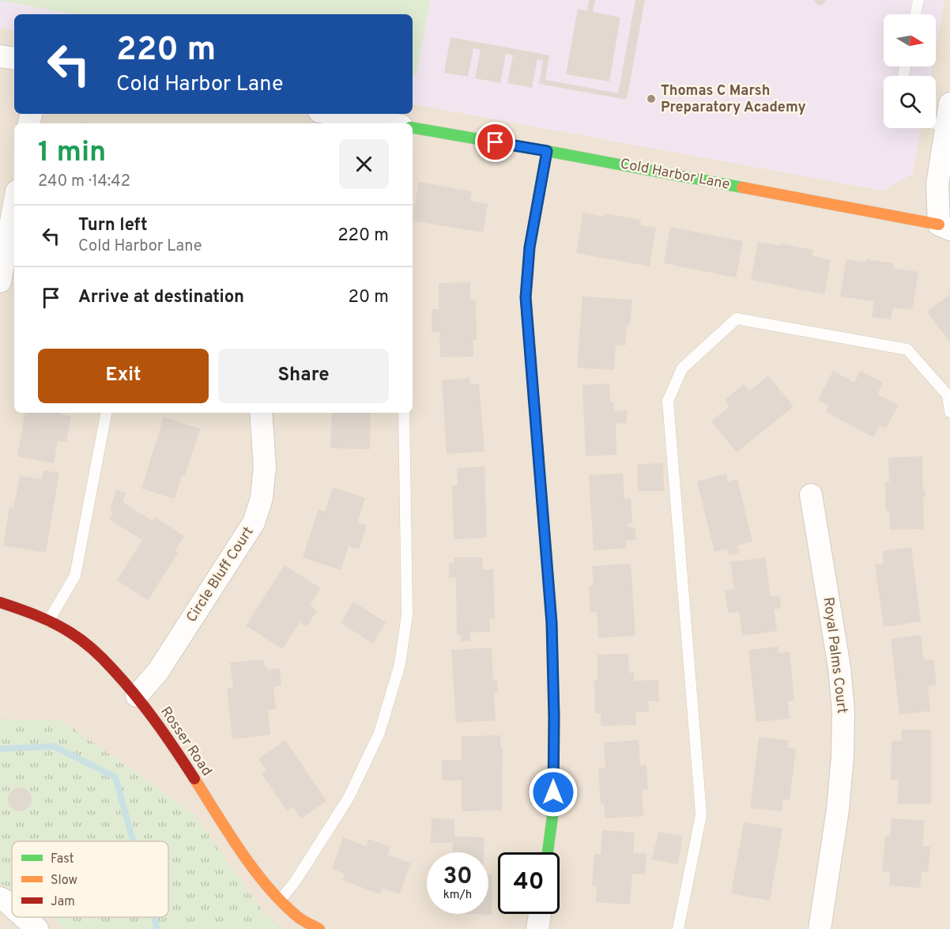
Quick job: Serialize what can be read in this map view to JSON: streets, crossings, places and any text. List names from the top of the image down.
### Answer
{
  "streets": {
    "street": [
      "Cold Harbor Lane",
      "Circle Bluff Court",
      "Royal Palms Court",
      "Rosser Road"
    ]
  },
  "crossings": [
    ["Circle Bluff Court", "Rosser Road"]
  ],
  "places": ["Thomas C Marsh Preparatory Academy"],
  "legend": ["Fast", "Slow", "Jam"],
  "north": "right",
  "page": {
    "turn": ["220 m", "Cold Harbor Lane"],
    "heading": ["1 min", "240 m · 14:42"],
    "list": [
      {
        "name": "Turn left",
        "note": "Cold Harbor Lane",
        "value": "220 m"
      },
      {
        "name": "Arrive at destination",
        "value": "20 m"
      }
    ],
    "buttons": ["Exit", "Share"],
    "speed": "30 km/h",
    "limit": "40"
  }
}
